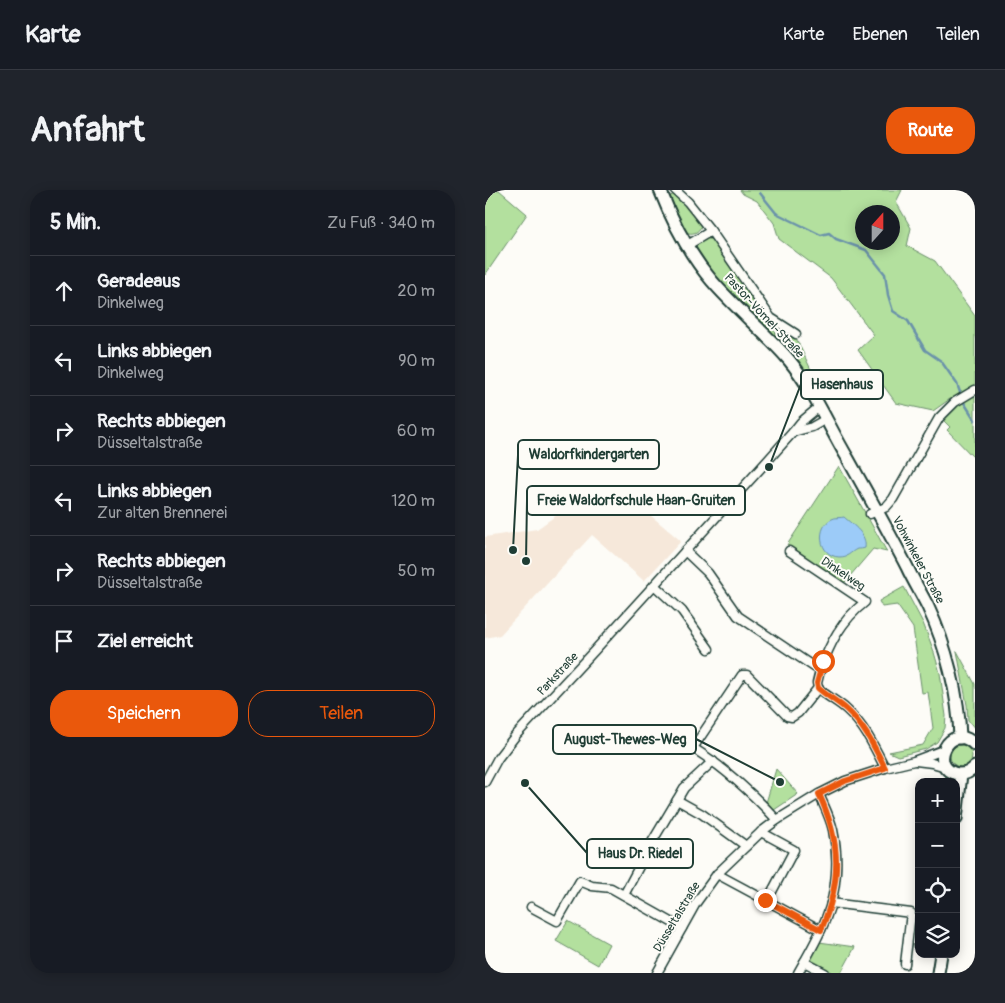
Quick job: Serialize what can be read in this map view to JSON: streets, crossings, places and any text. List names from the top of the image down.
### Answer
{
  "streets": {
    "main road": ["Pastor-Vömel-Straße", "Vohwinkeler Straße"],
    "street": ["Dinkelweg", "Parkstraße", "Düsseltalstraße"]
  },
  "crossings": [
    ["Pastor-Vömel-Straße", "Vohwinkeler Straße"],
    ["Pastor-Vömel-Straße", "Parkstraße"],
    ["Vohwinkeler Straße", "Parkstraße"]
  ],
  "places": [
    "Hasenhaus",
    "Waldorfkindergarten",
    "Freie Waldorfschule Haan-Gruiten",
    "August-Thewes-Weg",
    "Haus Dr. Riedel"
  ],
  "north": "top",
  "page": {
    "header": "Karte",
    "nav": ["Karte", "Ebenen", "Teilen"],
    "buttons": [
      "Route",
      ["Speichern", "Teilen"]
    ],
    "title": "Anfahrt",
    "heading": ["5 Min.", "Zu Fuß · 340 m"],
    "list": [
      ["Geradeaus", "Dinkelweg", "20 m"],
      ["Links abbiegen", "Dinkelweg", "90 m"],
      ["Rechts abbiegen", "Düsseltalstraße", "60 m"],
      ["Links abbiegen", "Zur alten Brennerei", "120 m"],
      ["Rechts abbiegen", "Düsseltalstraße", "50 m"],
      "Ziel erreicht"
    ],
    "map_buttons": ["+", "−"]
  }
}
